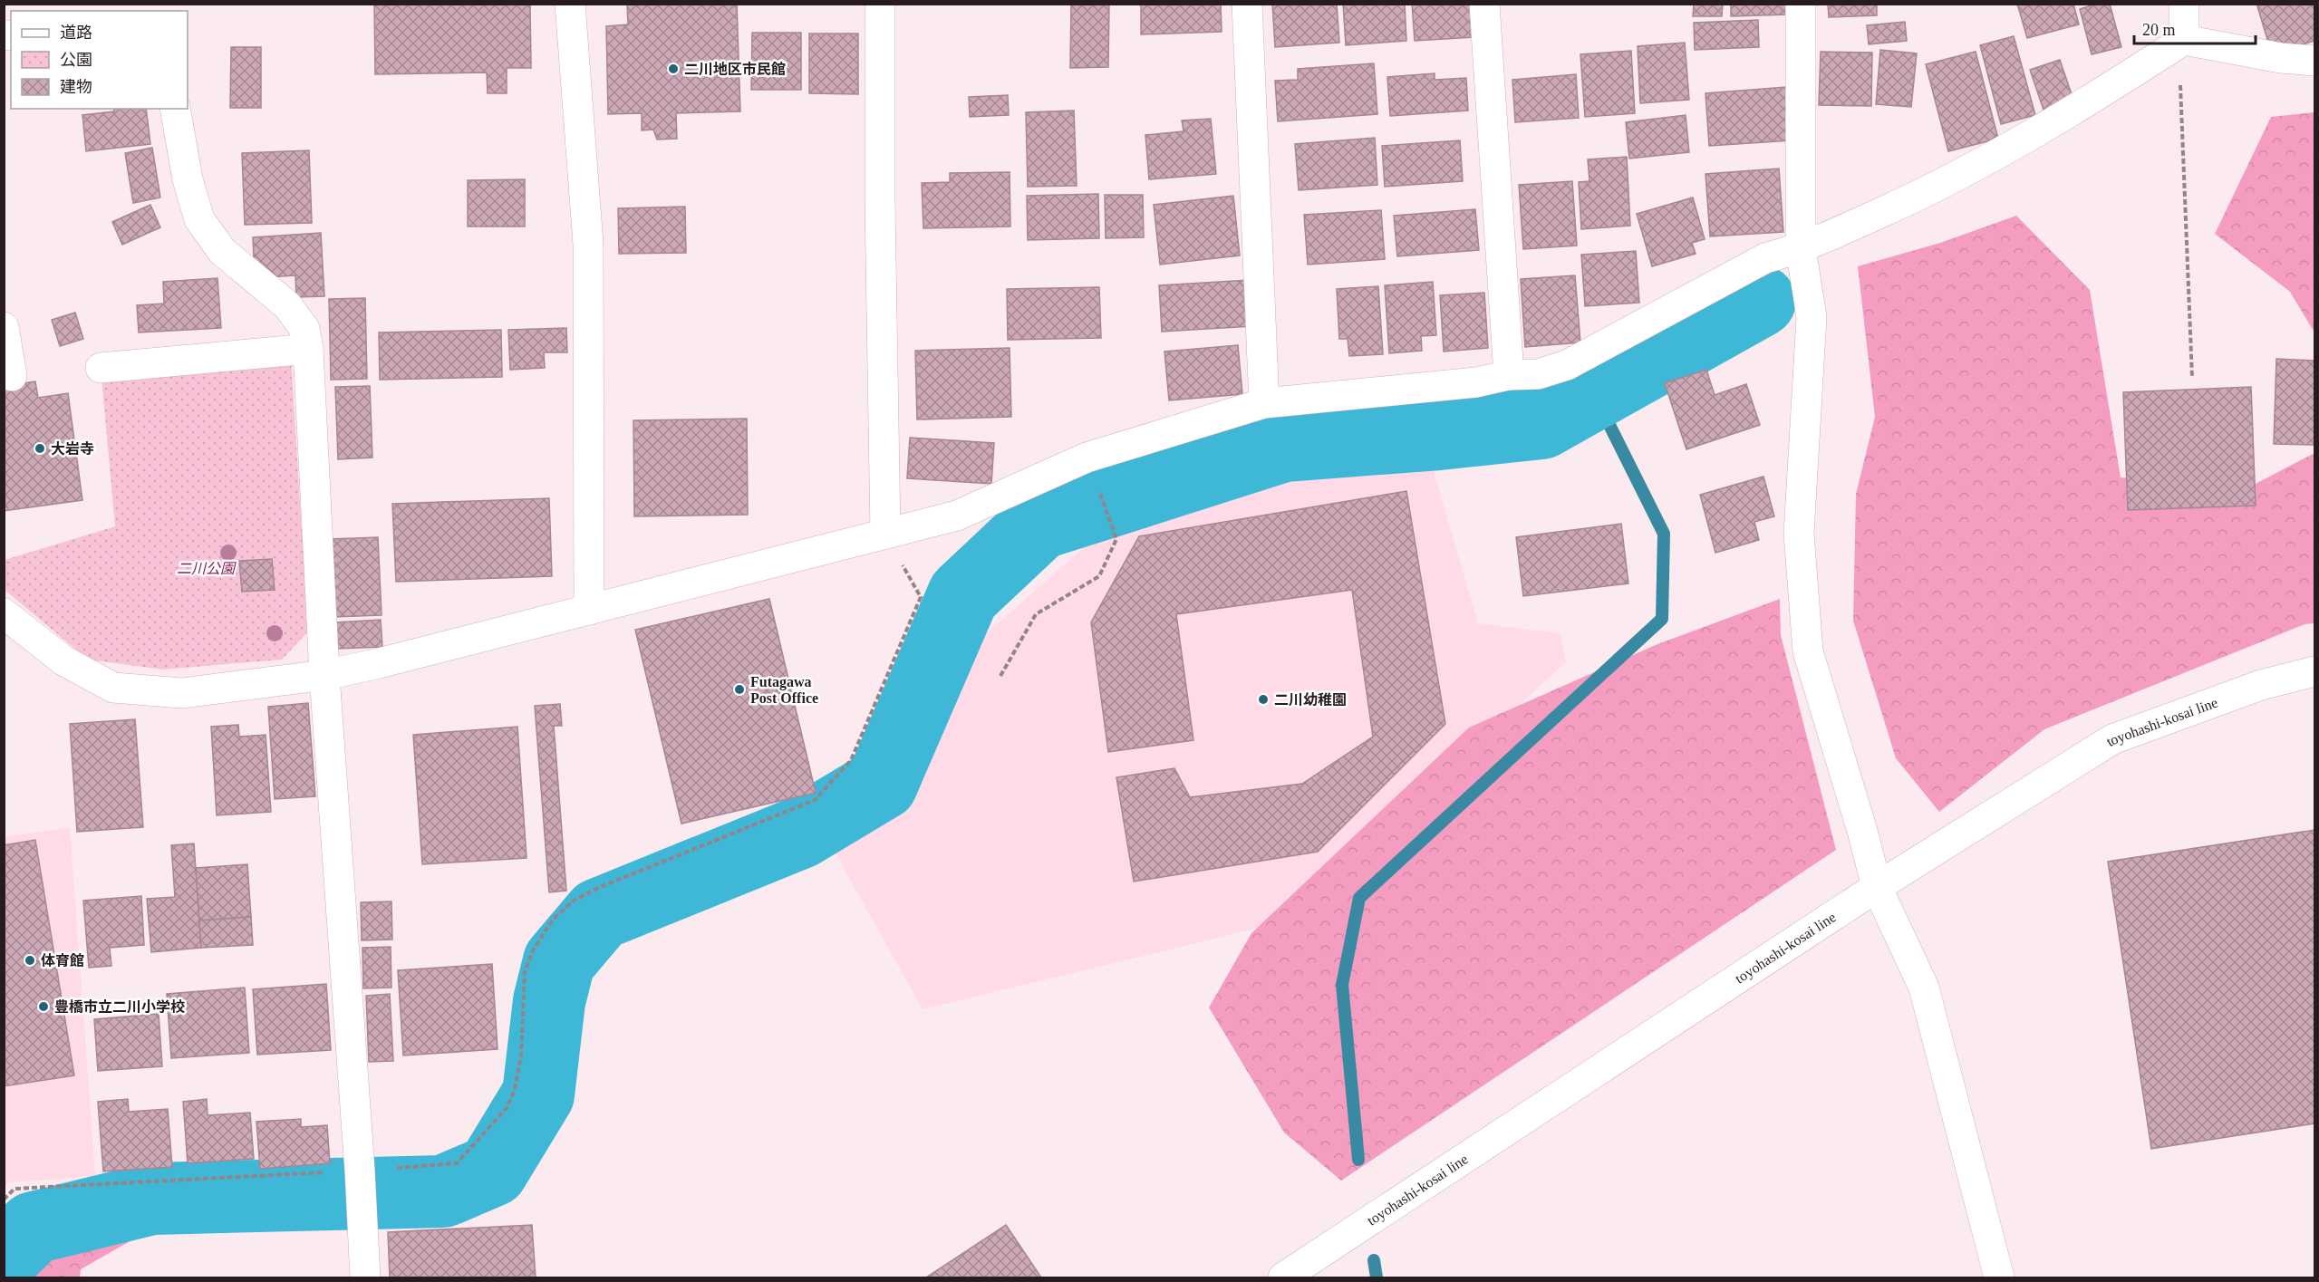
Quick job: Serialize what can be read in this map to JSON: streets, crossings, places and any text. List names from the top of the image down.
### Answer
{
  "streets": {
    "street": ["toyohashi-kosai line"]
  },
  "parks": ["二川公園"],
  "places": [
    "二川地区市民館",
    "大岩寺",
    "Futagawa Post Office",
    "二川幼稚園",
    "体育館",
    "豊橋市立二川小学校"
  ],
  "legend": ["道路", "公園", "建物"],
  "scale_bar": "20 m"
}
